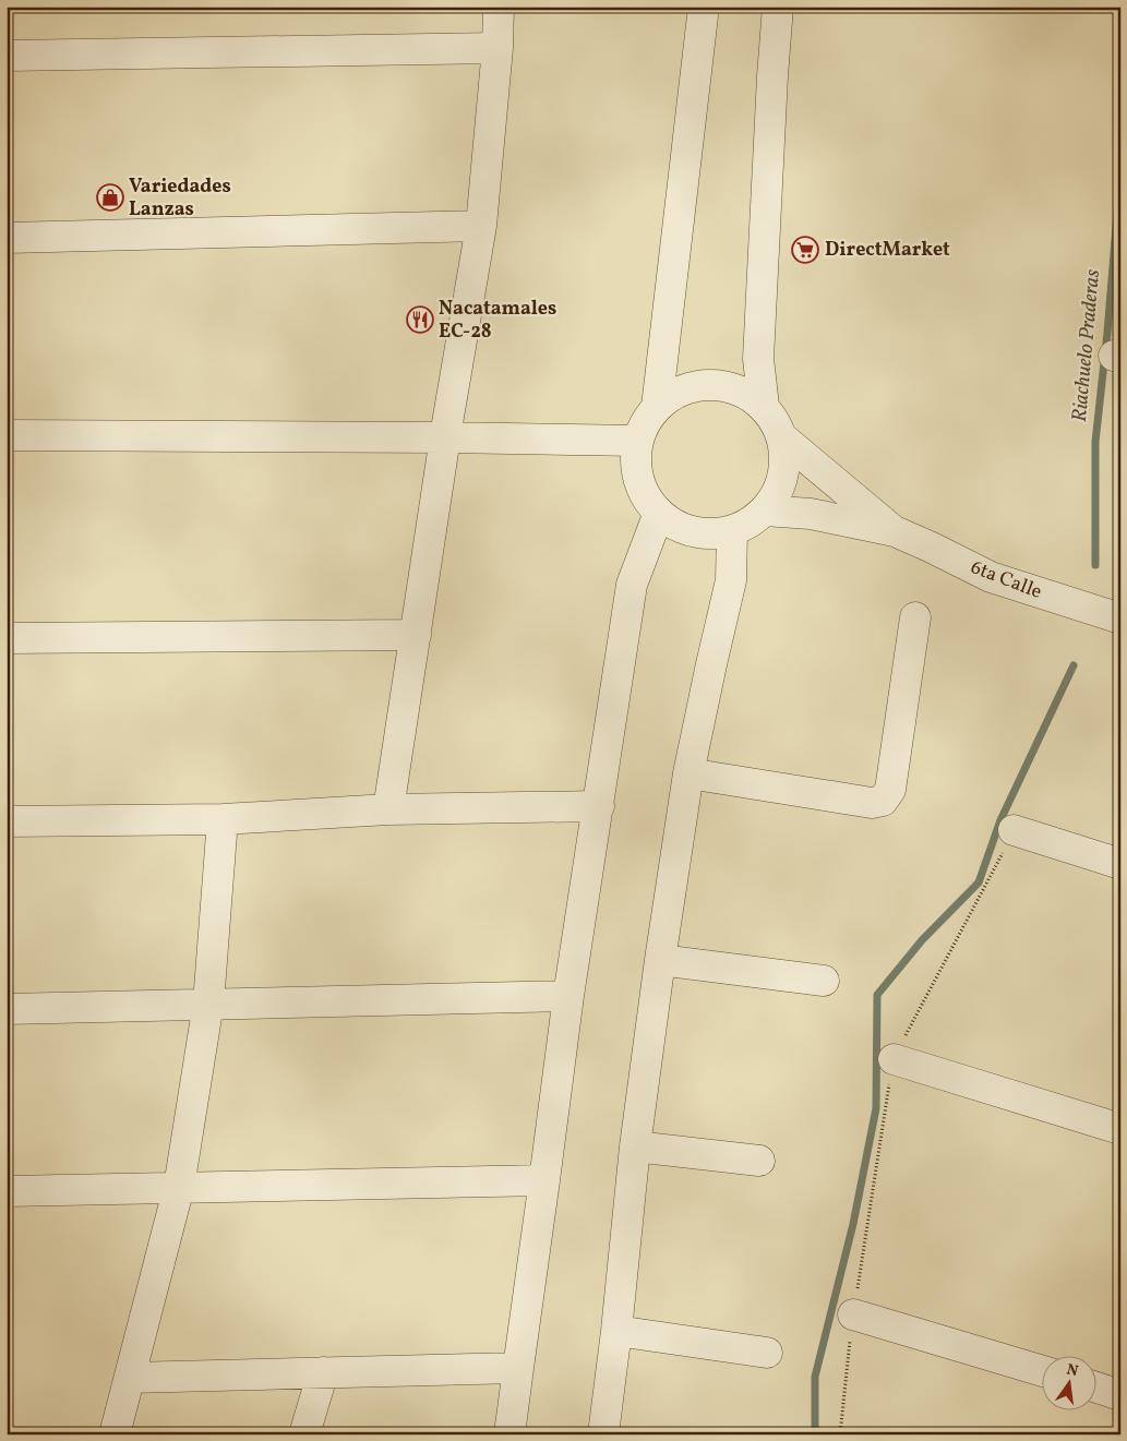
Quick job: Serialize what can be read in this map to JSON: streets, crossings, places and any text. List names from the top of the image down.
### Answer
{
  "streets": {
    "street": ["6ta Calle"]
  },
  "water": ["Riachuelo Praderas"],
  "places": {
    "shop": ["Variedades Lanzas"],
    "supermarket": ["DirectMarket"],
    "restaurant": ["Nacatamales EC-28"]
  },
  "north": "top"
}
